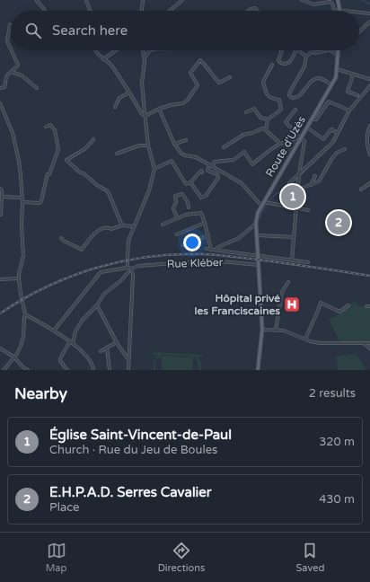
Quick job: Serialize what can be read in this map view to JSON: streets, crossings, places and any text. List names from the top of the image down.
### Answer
{
  "streets": {
    "main road": ["Route d'Uzès"],
    "street": ["Rue Kléber"]
  },
  "crossings": [
    ["Route d'Uzès", "Rue Kléber"]
  ],
  "places": {
    "hospital": ["Hôpital privé les Franciscaines"]
  },
  "page": {
    "search": "Search here",
    "pins": ["1", "2"],
    "heading": ["Nearby", "2 results"],
    "list": [
      {
        "mark": "1",
        "name": "Église Saint-Vincent-de-Paul",
        "note": "Church · Rue du Jeu de Boules",
        "value": "320 m"
      },
      {
        "mark": "2",
        "name": "E.H.P.A.D. Serres Cavalier",
        "note": "Place",
        "value": "430 m"
      }
    ],
    "nav": ["Map", "Directions", "Saved"]
  }
}
